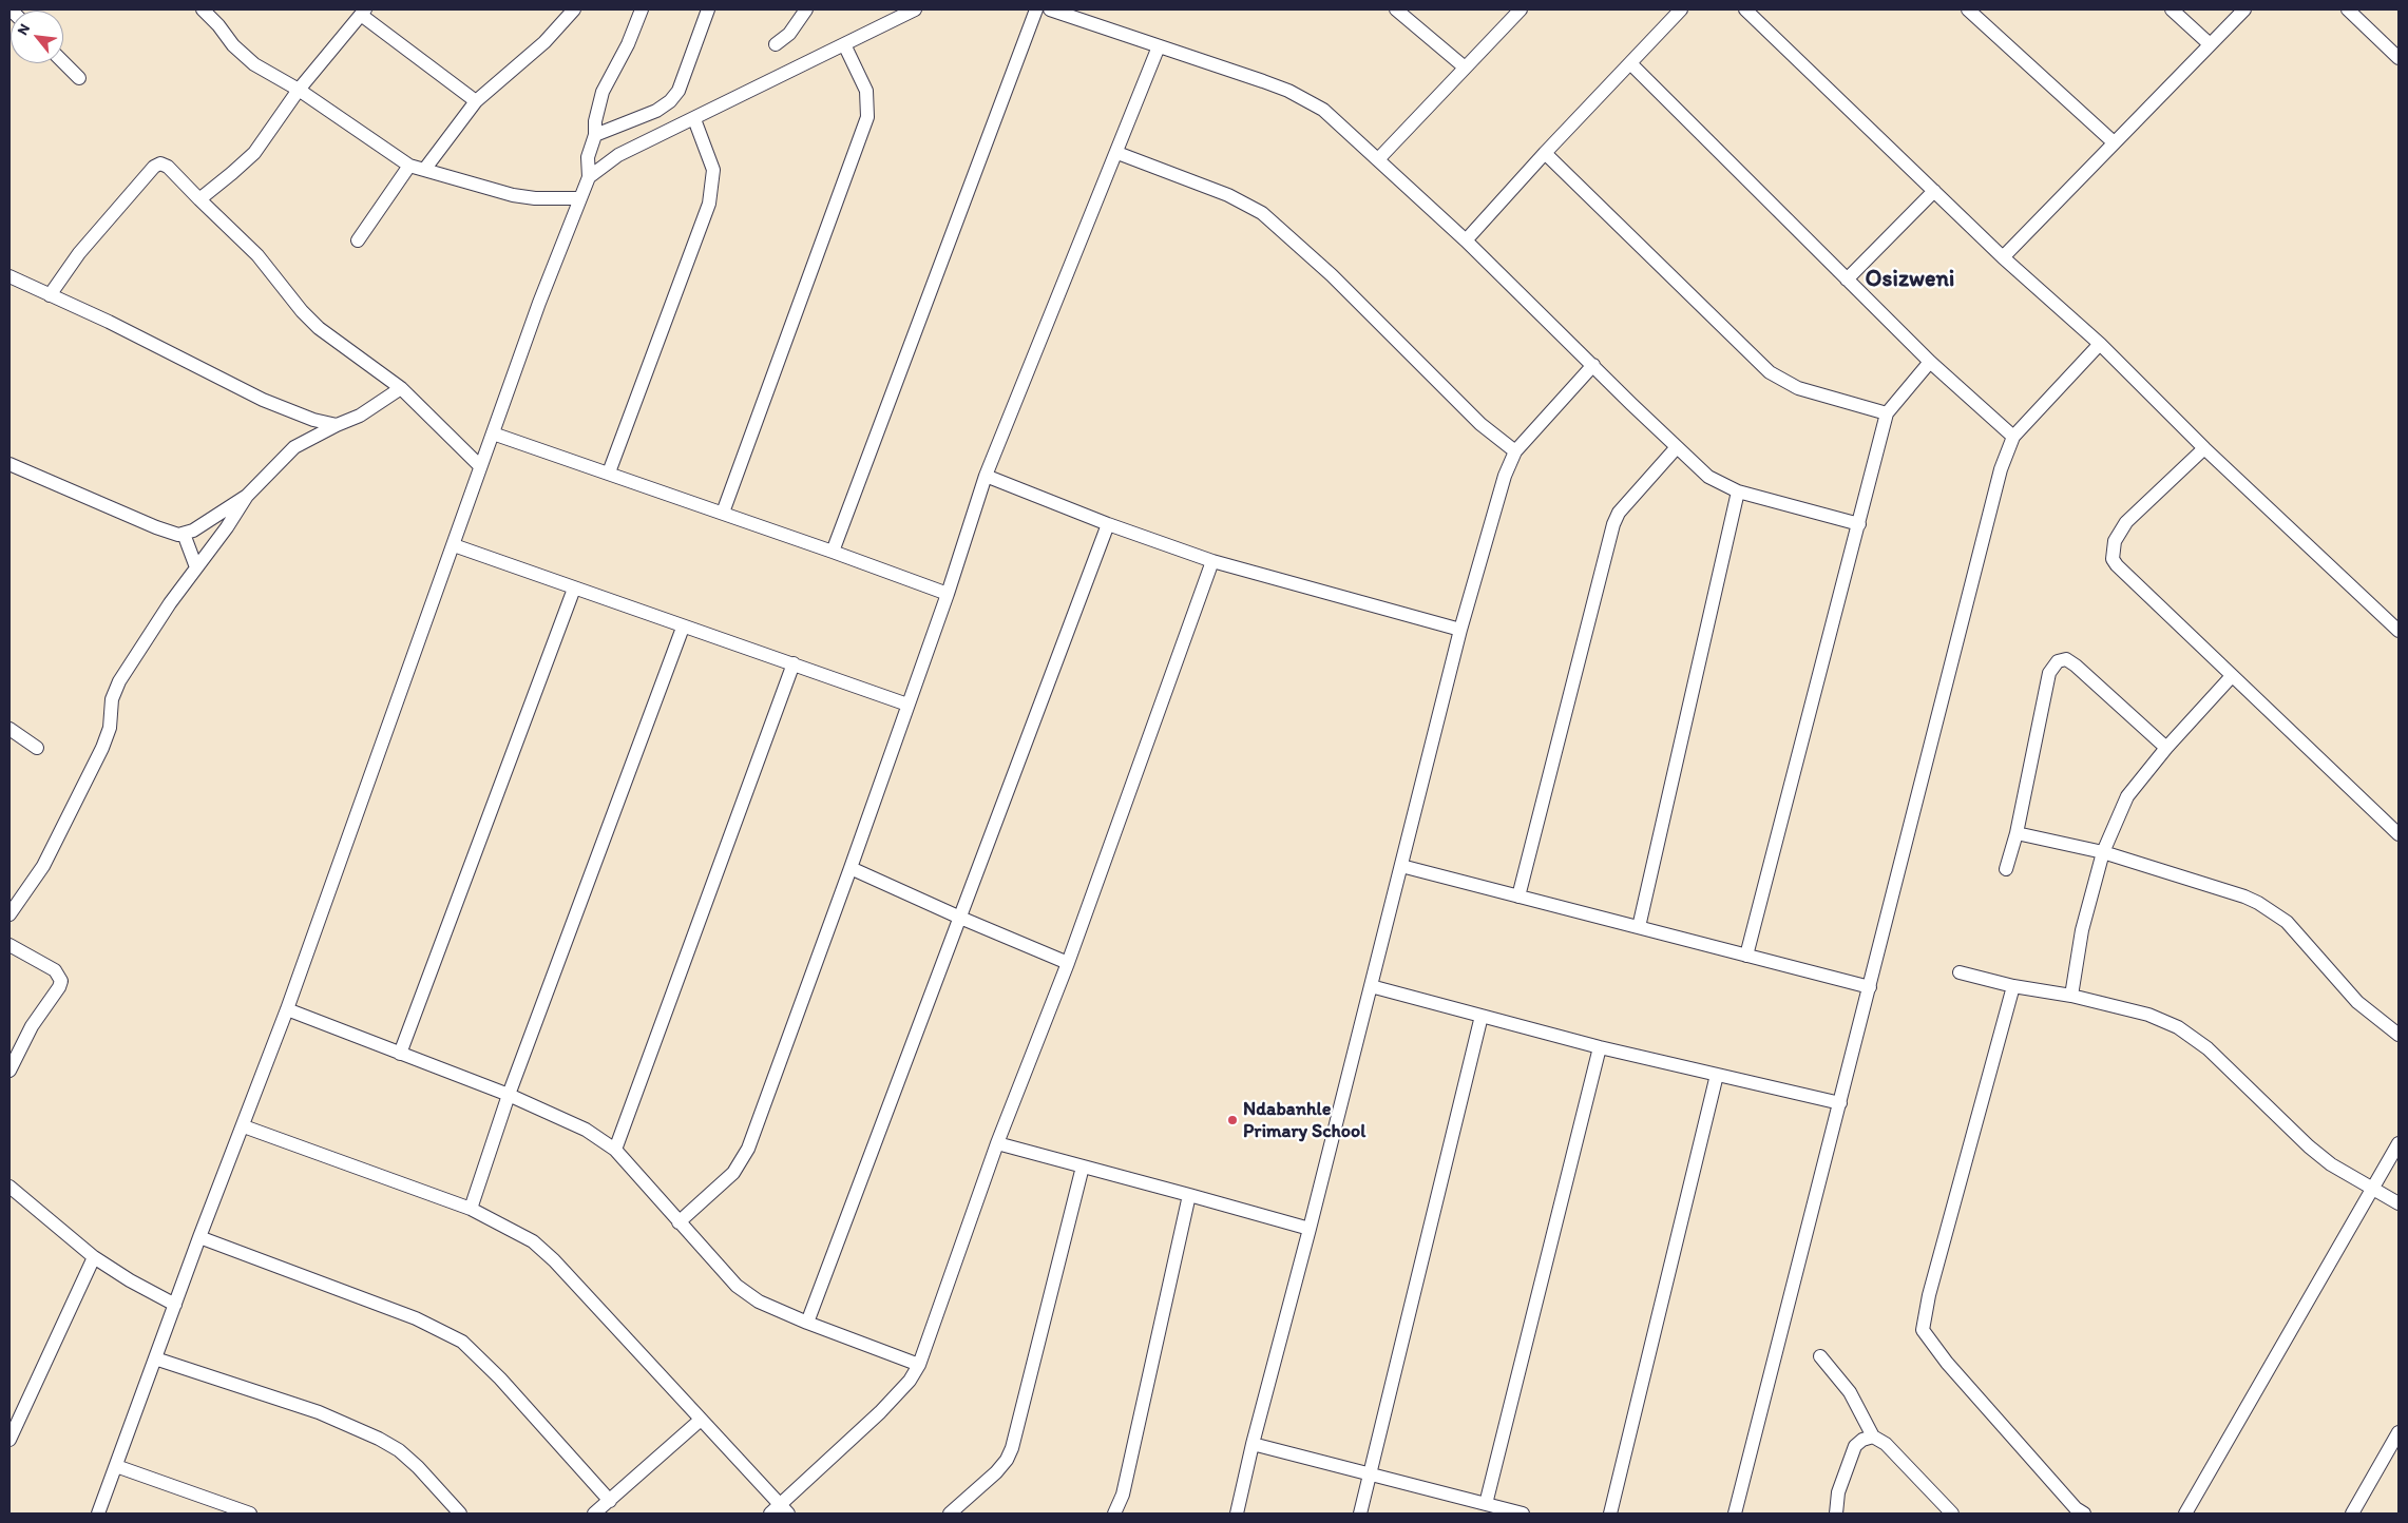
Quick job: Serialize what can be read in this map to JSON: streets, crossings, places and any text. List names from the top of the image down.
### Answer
{
  "districts": ["Osizweni"],
  "places": ["Ndabanhle Primary School"],
  "north": "top left"
}
